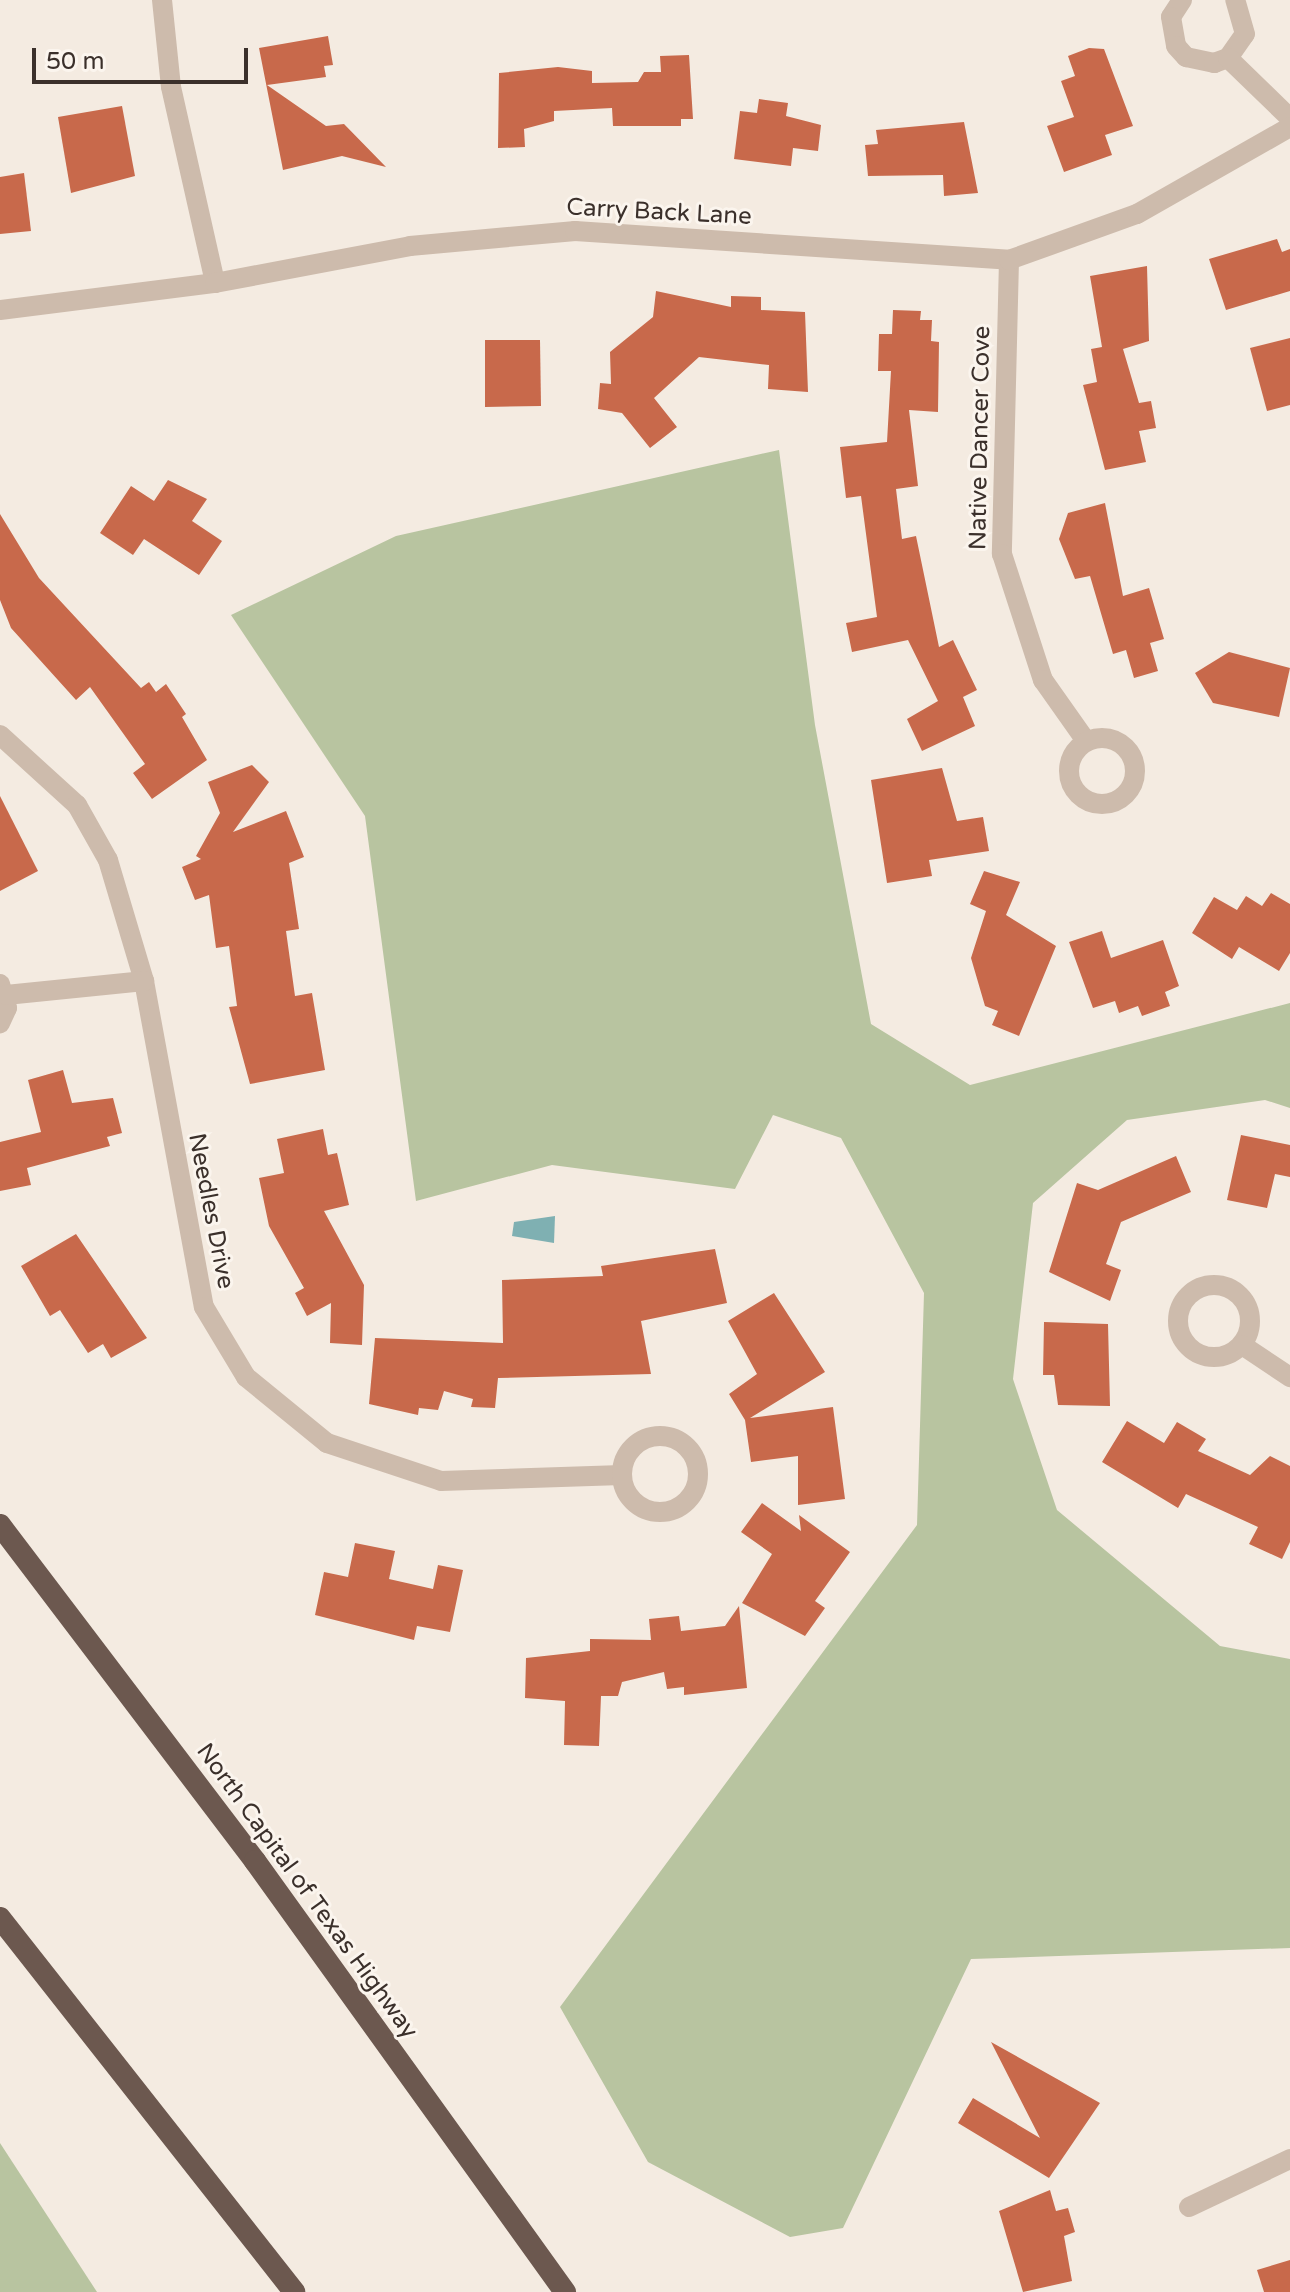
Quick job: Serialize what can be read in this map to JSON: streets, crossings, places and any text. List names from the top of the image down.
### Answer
{
  "streets": {
    "highway": ["North Capital of Texas Highway"],
    "street": ["Carry Back Lane", "Native Dancer Cove", "Needles Drive"]
  },
  "crossings": [
    ["Carry Back Lane", "Native Dancer Cove"]
  ],
  "scale_bar": "50 m"
}
